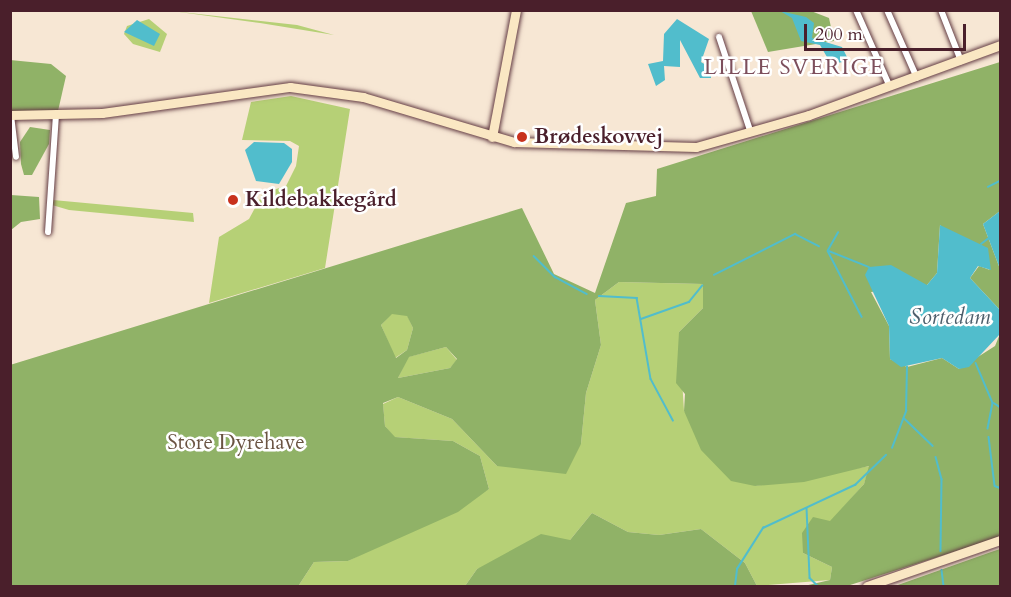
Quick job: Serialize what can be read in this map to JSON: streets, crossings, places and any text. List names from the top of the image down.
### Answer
{
  "districts": ["LILLE SVERIGE"],
  "water": ["Sortedam"],
  "parks": ["Store Dyrehave"],
  "places": ["Brødeskovvej", "Kildebakkegård"],
  "scale_bar": "200 m"
}
